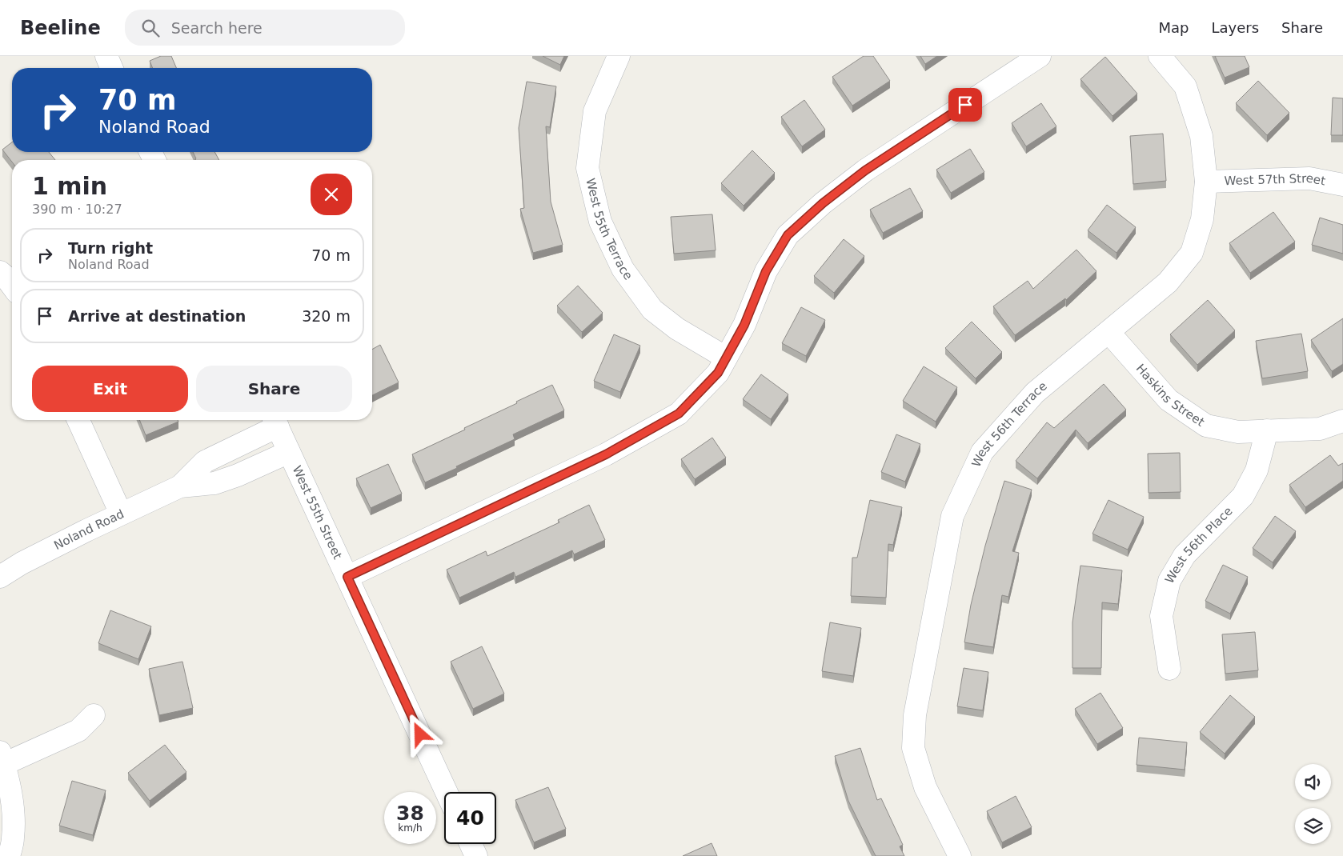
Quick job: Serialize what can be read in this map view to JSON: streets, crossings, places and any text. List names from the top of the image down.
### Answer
{
  "streets": {
    "street": [
      "West 57th Street",
      "West 55th Terrace",
      "Haskins Street",
      "West 56th Terrace",
      "West 55th Street",
      "Noland Road",
      "West 56th Place"
    ]
  },
  "crossings": [
    ["West 57th Street", "West 56th Terrace"],
    ["Haskins Street", "West 56th Terrace"],
    ["Haskins Street", "West 56th Place"],
    ["West 55th Street", "Noland Road"]
  ],
  "page": {
    "header": "Beeline",
    "search": "Search here",
    "nav": ["Map", "Layers", "Share"],
    "turn": ["70 m", "Noland Road"],
    "heading": ["1 min", "390 m · 10:27"],
    "list": [
      {
        "name": "Turn right",
        "note": "Noland Road",
        "value": "70 m"
      },
      {
        "name": "Arrive at destination",
        "value": "320 m"
      }
    ],
    "buttons": ["Exit", "Share"],
    "speed": "38 km/h",
    "limit": "40"
  }
}
